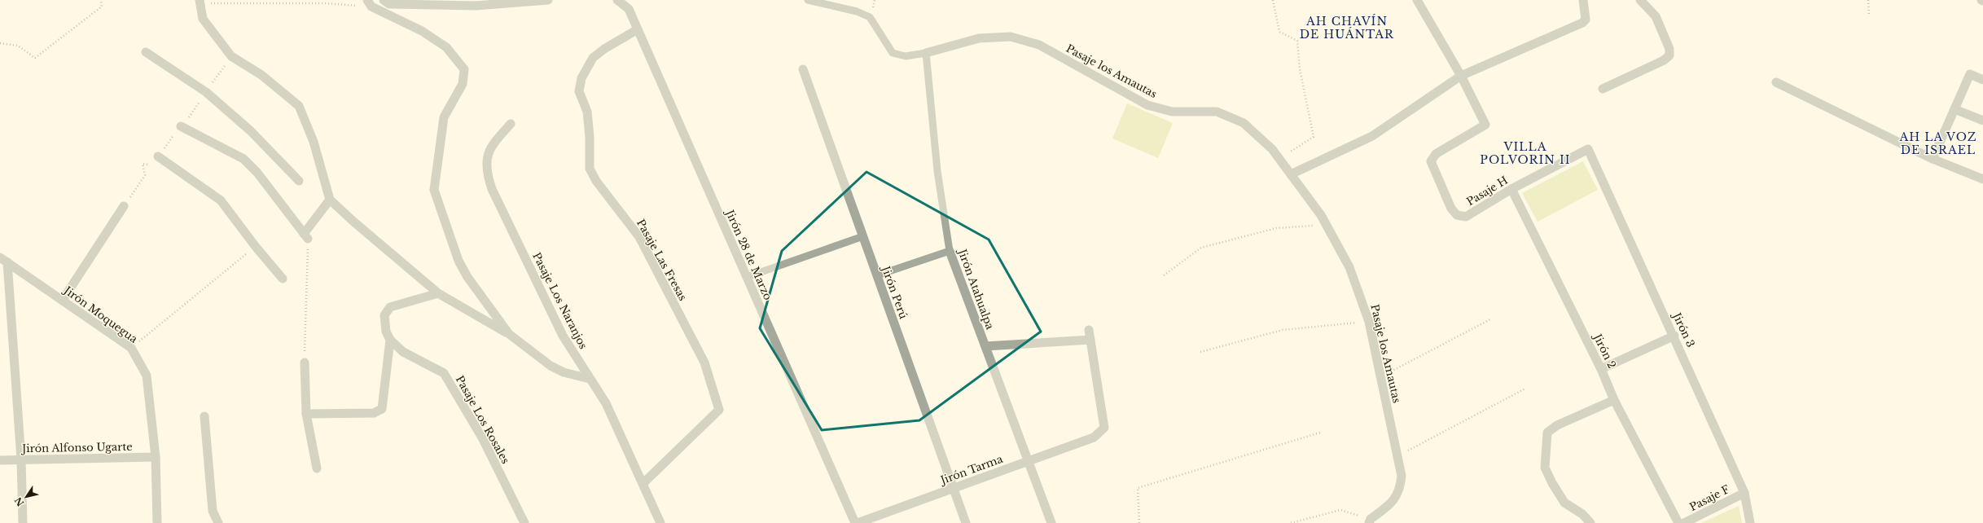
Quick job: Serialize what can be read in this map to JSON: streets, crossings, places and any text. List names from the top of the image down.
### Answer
{
  "streets": {
    "street": [
      "Pasaje los Amautas",
      "Pasaje H",
      "Jirón 28 de Marzo",
      "Pasaje Las Fresas",
      "Jirón Atahualpa",
      "Jirón Perú",
      "Pasaje Los Naranjos",
      "Jirón Moquegua",
      "Jirón 3",
      "Jirón 2",
      "Pasaje Los Rosales",
      "Jirón Alfonso Ugarte",
      "Jirón Tarma",
      "Pasaje F"
    ]
  },
  "crossings": [
    ["Pasaje los Amautas", "Jirón Atahualpa"],
    ["Pasaje H", "Jirón 3"],
    ["Pasaje H", "Jirón 2"],
    ["Jirón 28 de Marzo", "Pasaje Las Fresas"],
    ["Pasaje Las Fresas", "Pasaje Los Naranjos"],
    ["Jirón Atahualpa", "Jirón Tarma"],
    ["Jirón Perú", "Jirón Tarma"],
    ["Jirón Moquegua", "Jirón Alfonso Ugarte"],
    ["Jirón 3", "Pasaje F"]
  ],
  "districts": ["AH CHAVÍN DE HUÁNTAR", "AH LA VOZ DE ISRAEL", "VILLA POLVORIN II"],
  "north": "bottom left"
}
